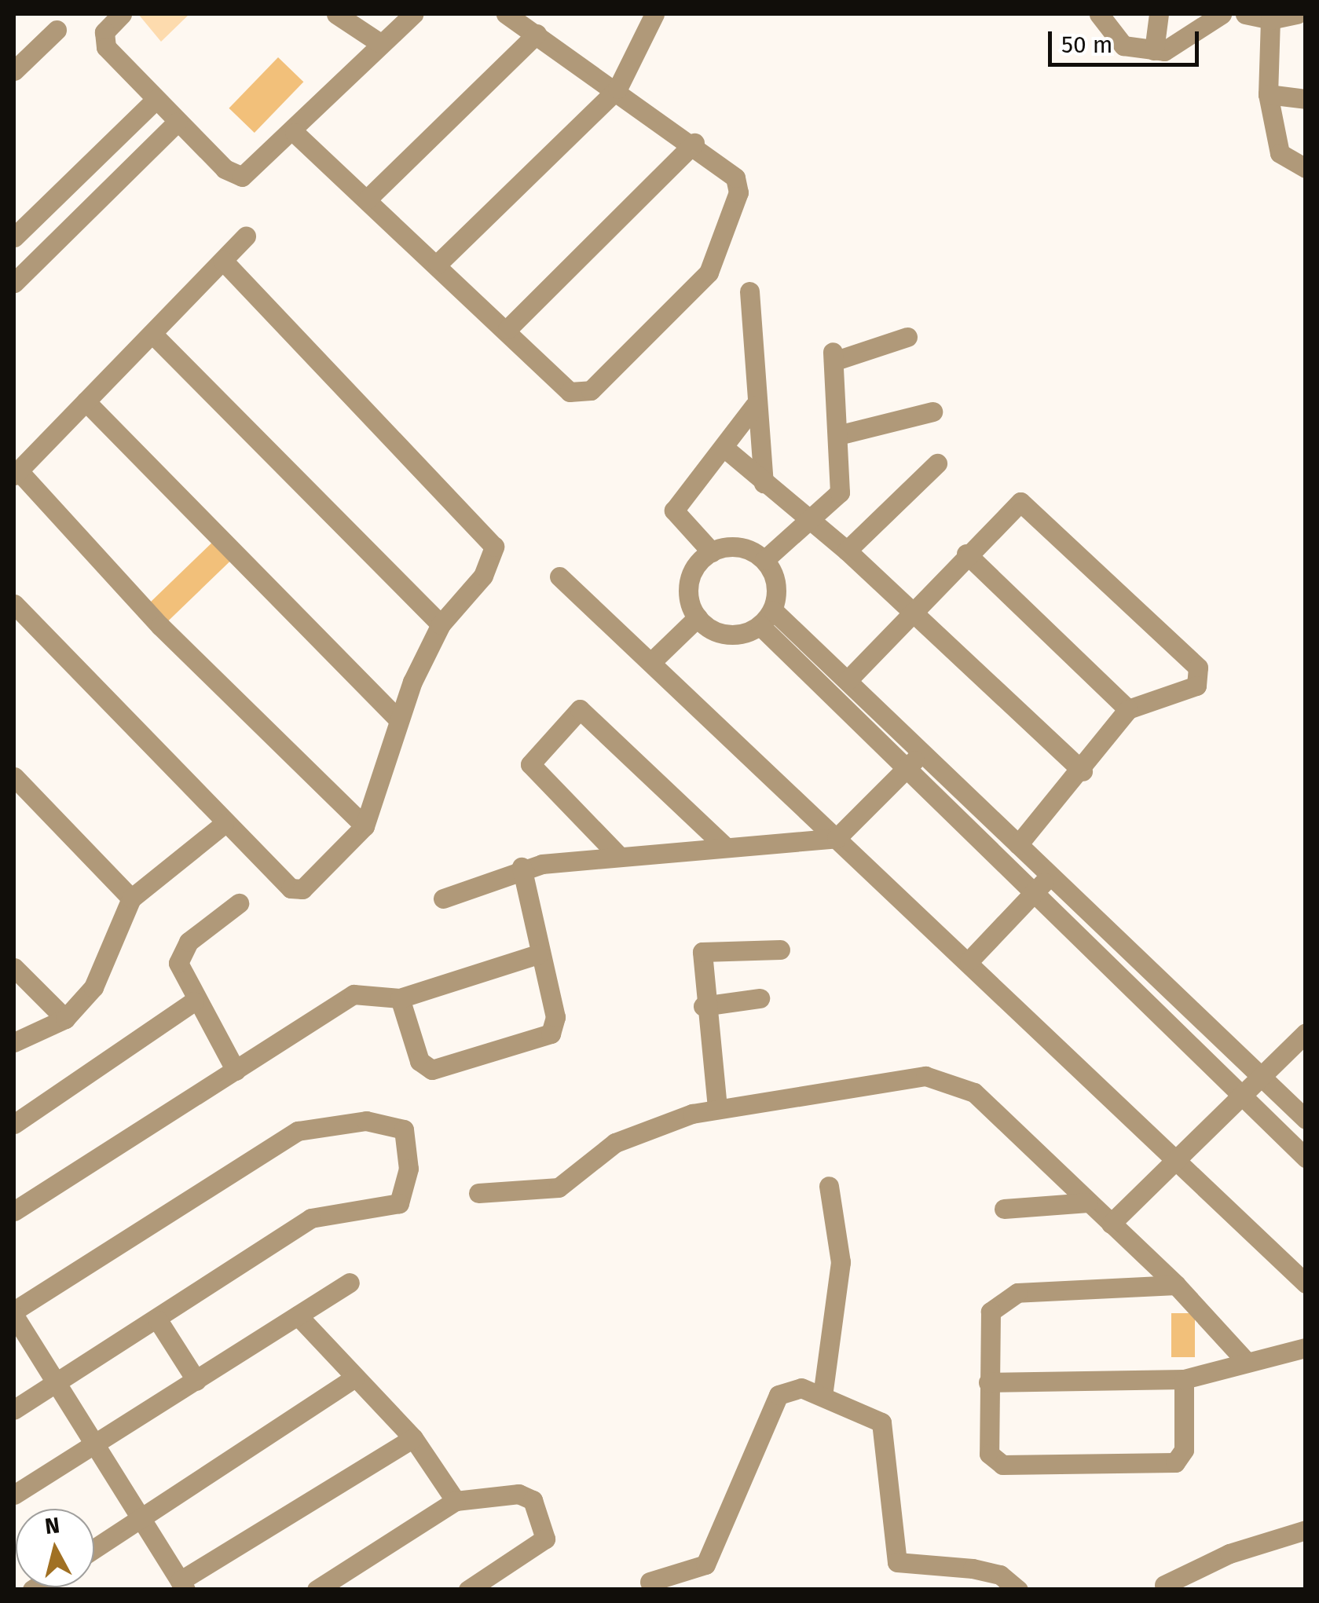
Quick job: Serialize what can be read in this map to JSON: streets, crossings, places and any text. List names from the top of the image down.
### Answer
{
  "scale_bar": "50 m",
  "north": "top"
}
